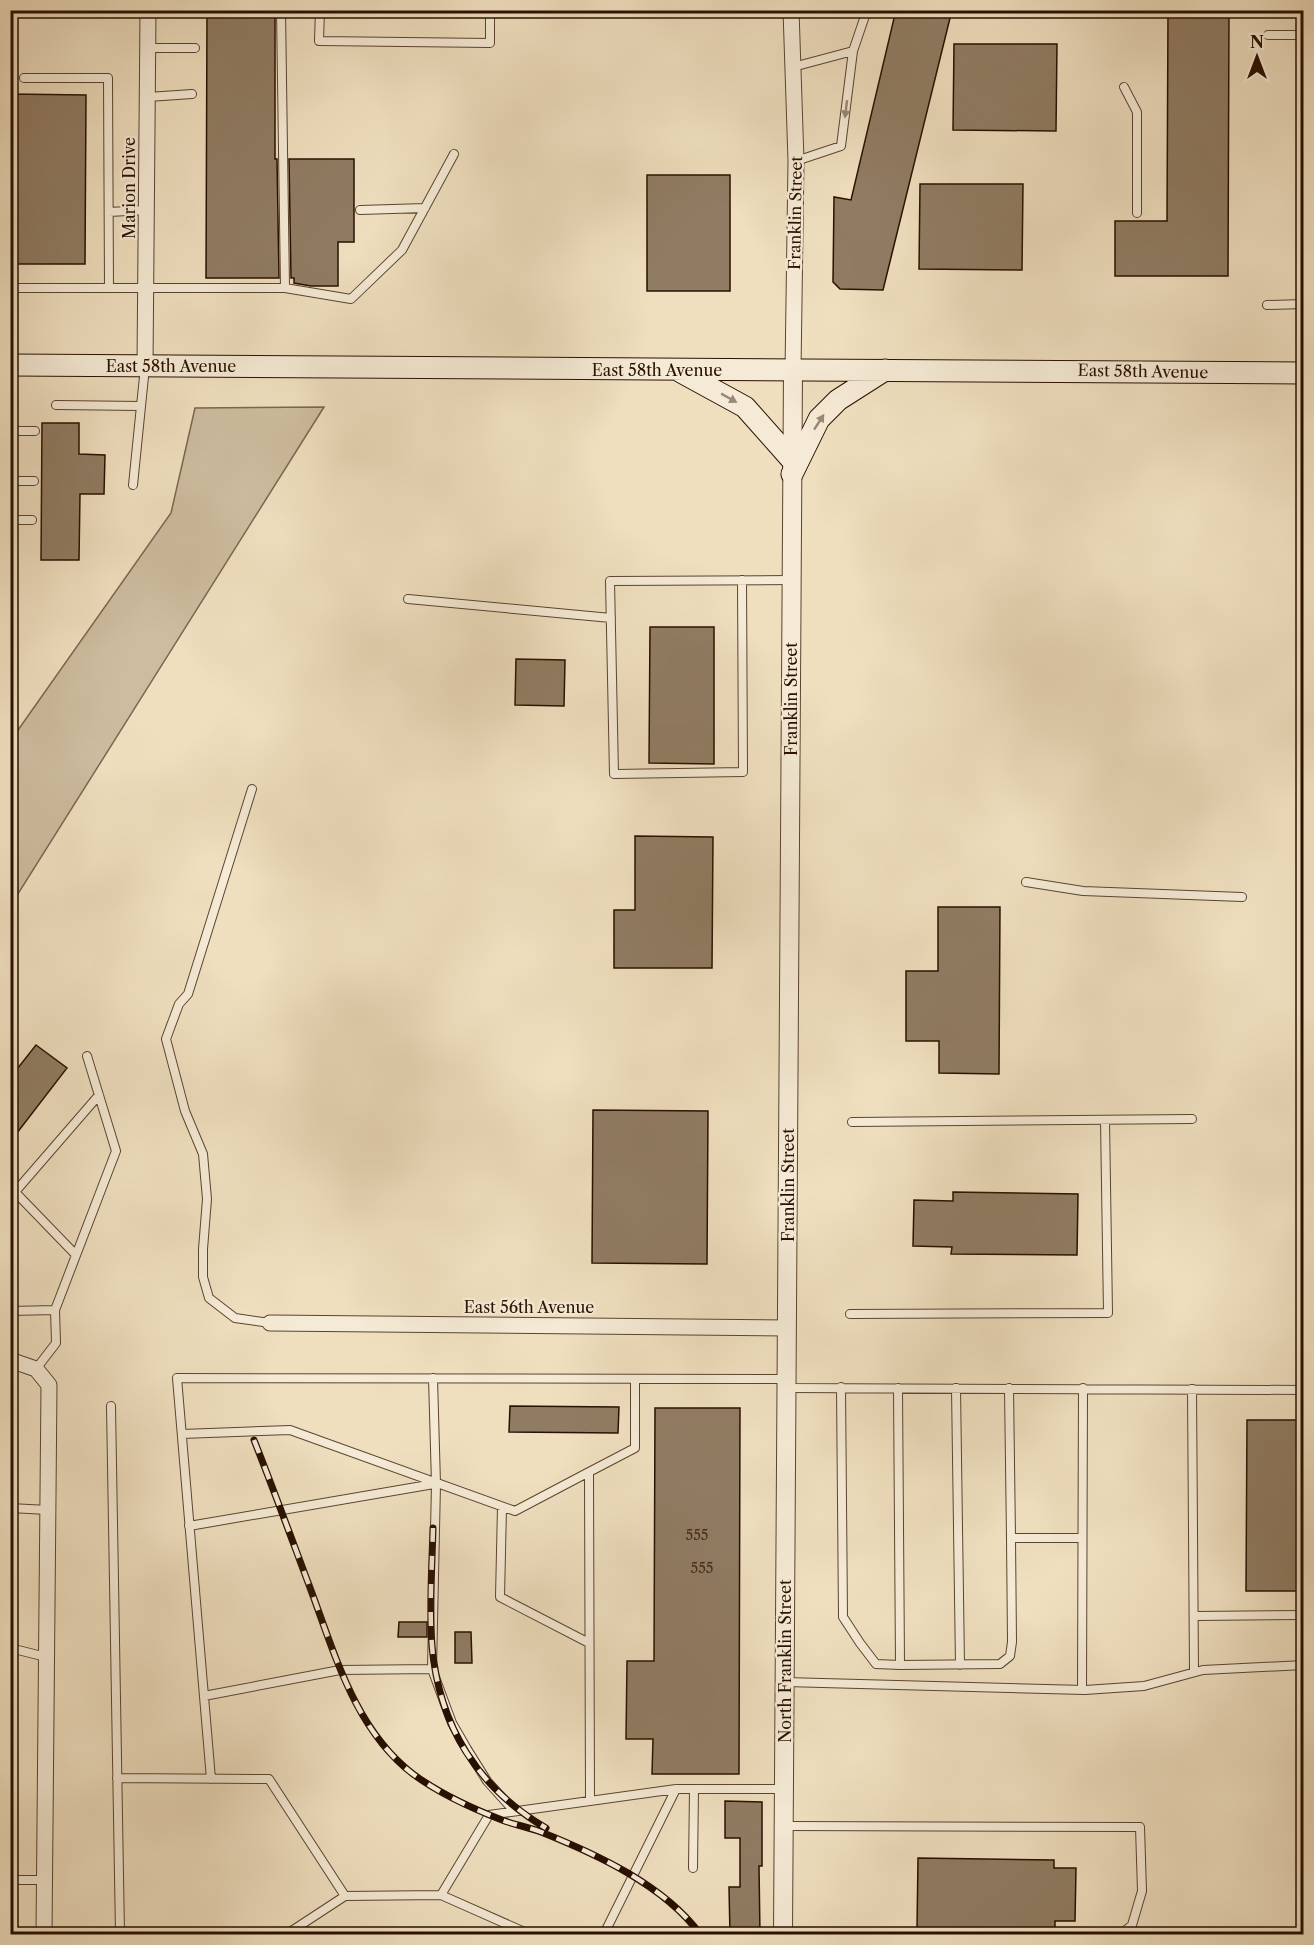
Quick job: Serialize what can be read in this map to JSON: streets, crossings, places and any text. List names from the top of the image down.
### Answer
{
  "streets": {
    "main road": ["East 58th Avenue"],
    "street": [
      "Marion Drive",
      "Franklin Street",
      "East 56th Avenue",
      "North Franklin Street"
    ]
  },
  "crossings": [
    ["Marion Drive", "East 58th Avenue"],
    ["Franklin Street", "East 58th Avenue"],
    ["Franklin Street", "East 56th Avenue"],
    ["Franklin Street", "North Franklin Street"]
  ],
  "house_numbers": ["555", "555"],
  "north": "top"
}
